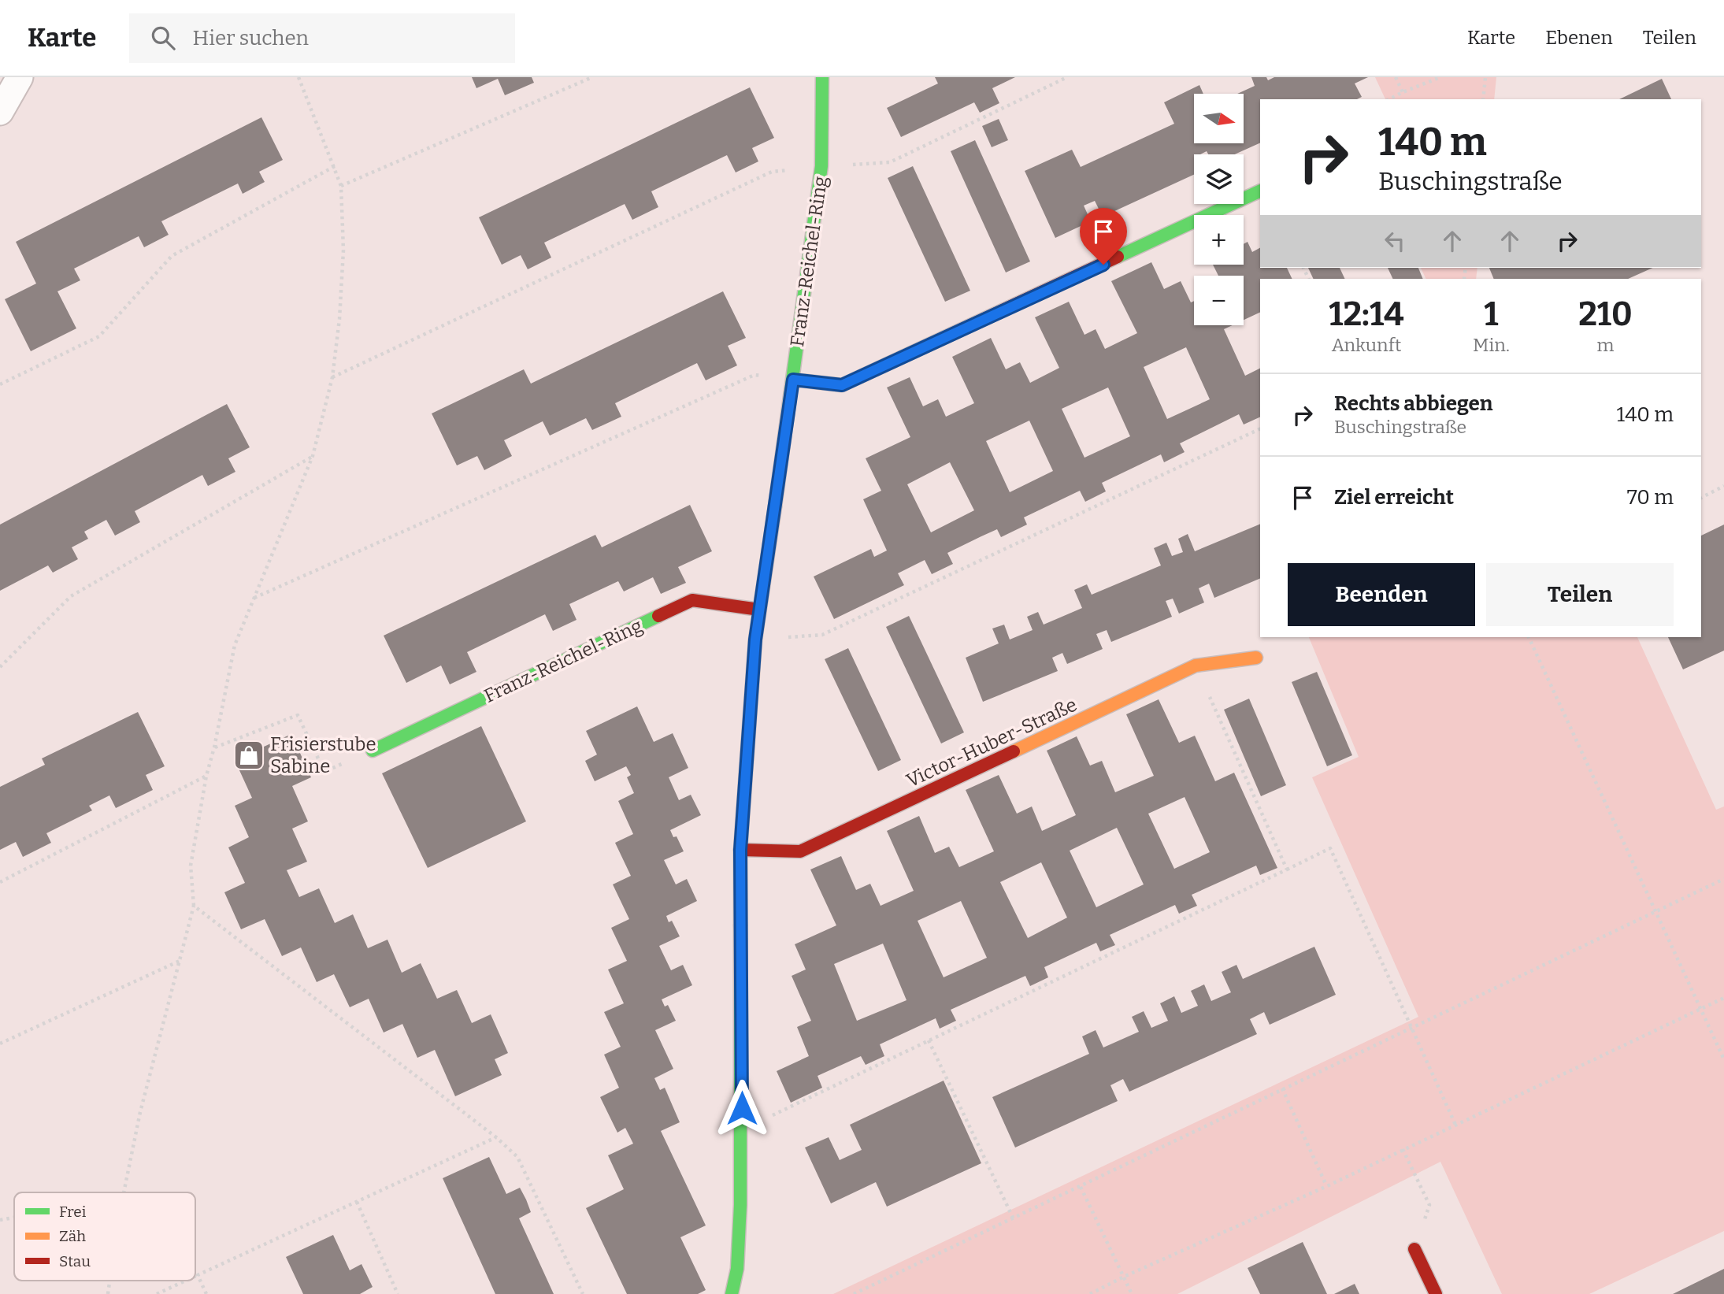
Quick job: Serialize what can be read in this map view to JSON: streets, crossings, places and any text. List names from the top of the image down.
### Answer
{
  "streets": {
    "street": ["Franz-Reichel-Ring", "Victor-Huber-Straße"]
  },
  "crossings": [
    ["Franz-Reichel-Ring", "Victor-Huber-Straße"]
  ],
  "places": {
    "shop": ["Frisierstube Sabine"]
  },
  "legend": ["Frei", "Zäh", "Stau"],
  "north": "right",
  "page": {
    "header": "Karte",
    "search": "Hier suchen",
    "nav": ["Karte", "Ebenen", "Teilen"],
    "map_buttons": ["+", "−"],
    "turn": ["140 m", "Buschingstraße"],
    "eta": [
      "12:14",
      "Ankunft",
      "1",
      "Min.",
      "210",
      "m"
    ],
    "list": [
      {
        "name": "Rechts abbiegen",
        "note": "Buschingstraße",
        "value": "140 m"
      },
      {
        "name": "Ziel erreicht",
        "value": "70 m"
      }
    ],
    "buttons": ["Beenden", "Teilen"]
  }
}
